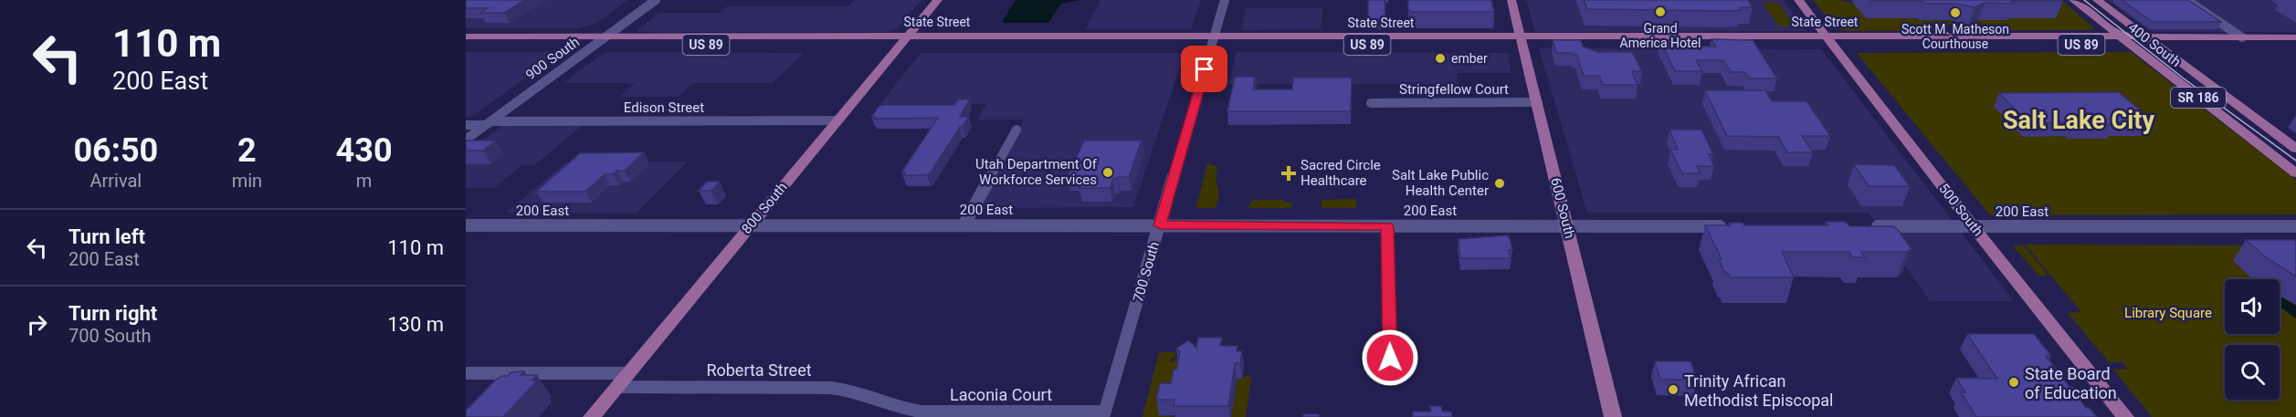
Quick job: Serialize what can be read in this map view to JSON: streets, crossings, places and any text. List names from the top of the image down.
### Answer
{
  "streets": {
    "main road": [
      "State Street",
      "US 89",
      "400 South",
      "SR 186",
      "800 South",
      "600 South",
      "500 South"
    ],
    "street": [
      "900 South",
      "Stringfellow Court",
      "Edison Street",
      "200 East",
      "700 South",
      "Roberta Street",
      "Laconia Court"
    ]
  },
  "crossings": [
    ["State Street", "400 South"],
    ["State Street", "900 South"],
    ["State Street", "800 South"],
    ["State Street", "600 South"],
    ["State Street", "500 South"],
    ["State Street", "700 South"],
    ["900 South", "Edison Street"],
    ["Stringfellow Court", "600 South"],
    ["Edison Street", "800 South"],
    ["800 South", "200 East"],
    ["800 South", "Roberta Street"],
    ["600 South", "200 East"],
    ["200 East", "500 South"],
    ["200 East", "700 South"],
    ["700 South", "Laconia Court"],
    ["Roberta Street", "Laconia Court"]
  ],
  "districts": ["Salt Lake City"],
  "parks": ["Library Square"],
  "places": {
    "other": [
      "Grand America Hotel",
      "Scott M. Matheson Courthouse",
      "ember",
      "Utah Department Of Workforce Services",
      "Salt Lake Public Health Center",
      "State Board of Education",
      "Trinity African Methodist Episcopal"
    ],
    "health": ["Sacred Circle Healthcare"]
  },
  "page": {
    "turn": ["110 m", "200 East"],
    "eta": [
      "06:50",
      "Arrival",
      "2",
      "min",
      "430",
      "m"
    ],
    "list": [
      {
        "name": "Turn left",
        "note": "200 East",
        "value": "110 m"
      },
      {
        "name": "Turn right",
        "note": "700 South",
        "value": "130 m"
      }
    ]
  }
}
